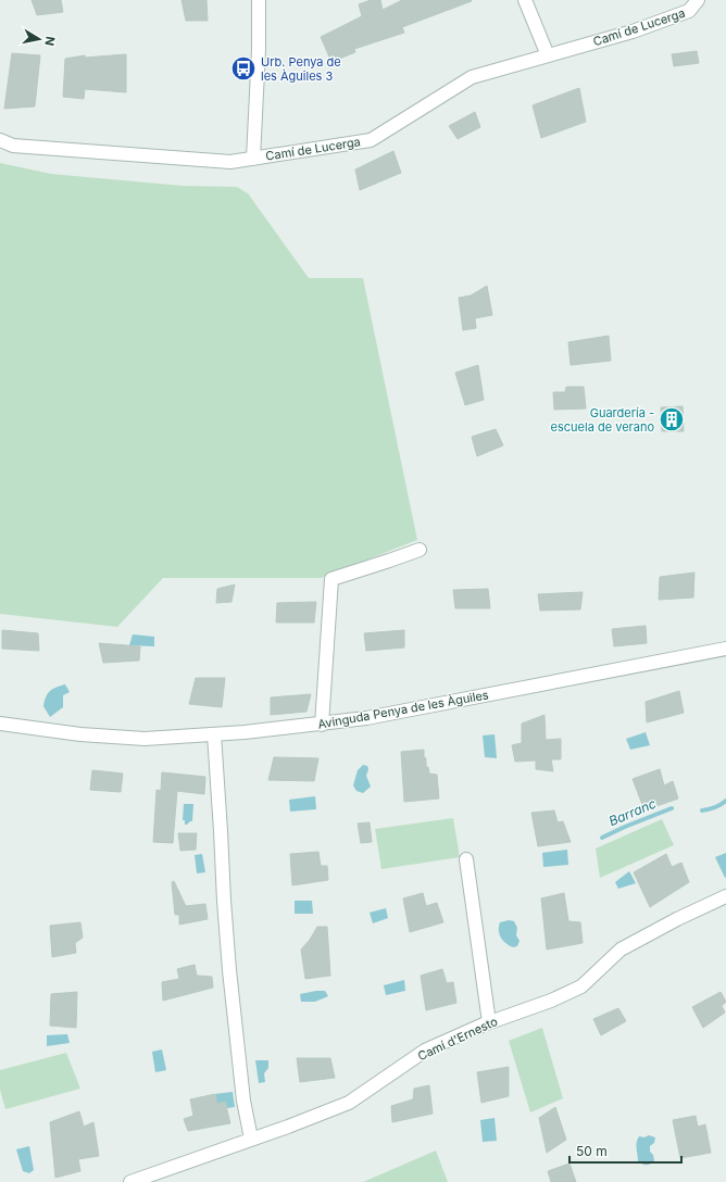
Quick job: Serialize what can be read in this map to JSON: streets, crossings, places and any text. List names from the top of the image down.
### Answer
{
  "streets": {
    "street": ["Camí de Lucerga", "Avinguda Penya de les Àguiles", "Camí d'Ernesto"]
  },
  "water": ["Barranc"],
  "places": {
    "bus stop": ["Urb. Penya de les Àguiles 3"],
    "building": ["Guardería - escuela de verano"]
  },
  "scale_bar": "50 m",
  "north": "right"
}
